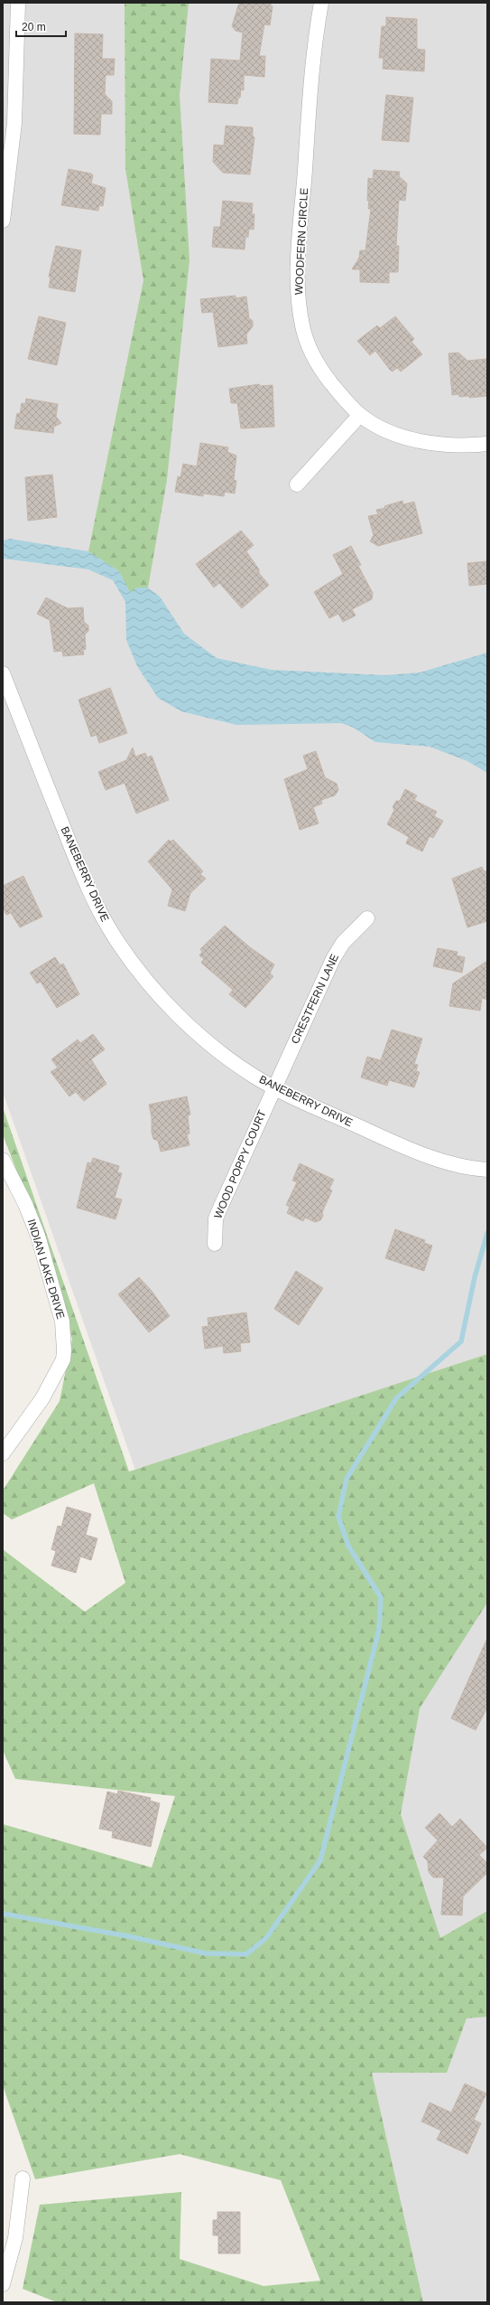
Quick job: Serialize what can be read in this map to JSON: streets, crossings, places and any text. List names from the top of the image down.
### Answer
{
  "streets": {
    "street": [
      "WOODFERN CIRCLE",
      "BANEBERRY DRIVE",
      "CRESTFERN LANE",
      "WOOD POPPY COURT",
      "INDIAN LAKE DRIVE"
    ]
  },
  "crossings": [
    ["BANEBERRY DRIVE", "CRESTFERN LANE"],
    ["BANEBERRY DRIVE", "WOOD POPPY COURT"],
    ["CRESTFERN LANE", "WOOD POPPY COURT"]
  ],
  "scale_bar": "20 m"
}
